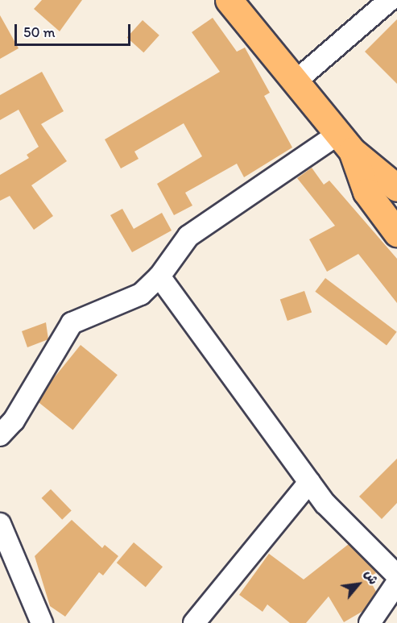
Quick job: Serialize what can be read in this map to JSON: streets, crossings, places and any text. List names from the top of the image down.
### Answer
{
  "scale_bar": "50 m",
  "north": "top right"
}
